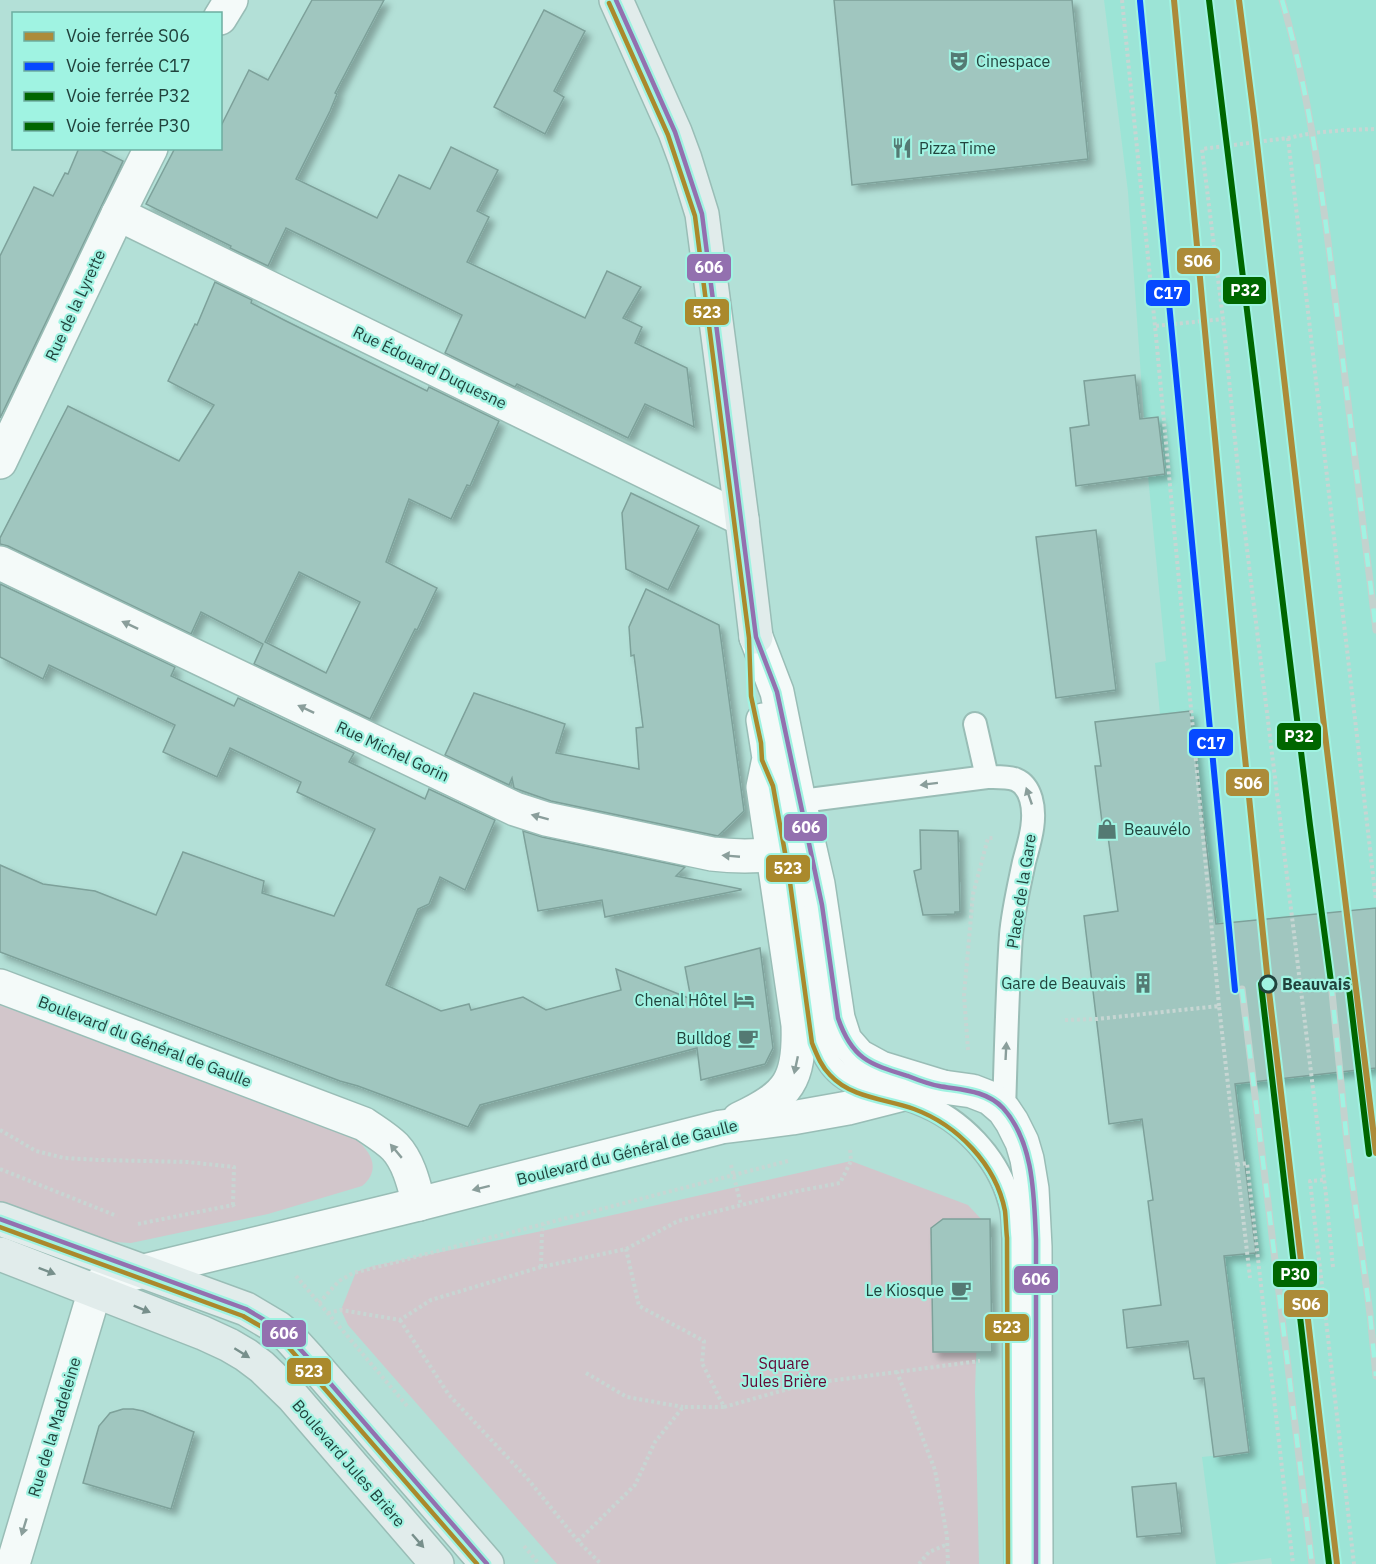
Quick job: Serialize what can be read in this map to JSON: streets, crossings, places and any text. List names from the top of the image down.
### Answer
{
  "streets": {
    "main road": ["Boulevard Jules Brière"],
    "street": [
      "Rue de la Lyrette",
      "Rue Édouard Duquesne",
      "Rue Michel Gorin",
      "Boulevard du Général de Gaulle",
      "Rue de la Madeleine"
    ],
    "lane": ["Place de la Gare"]
  },
  "crossings": [
    ["Rue de la Lyrette", "Rue Édouard Duquesne"],
    ["Boulevard du Général de Gaulle", "Rue de la Madeleine"],
    ["Boulevard du Général de Gaulle", "Boulevard Jules Brière"],
    ["Rue de la Madeleine", "Boulevard Jules Brière"]
  ],
  "one_way": ["Rue Michel Gorin", "Rue de la Madeleine"],
  "parks": ["Square Jules Brière"],
  "places": {
    "theatre": ["Cinespace"],
    "restaurant": ["Pizza Time"],
    "shop": ["Beauvélo"],
    "building": ["Gare de Beauvais"],
    "other": ["Beauvais"],
    "hotel": ["Chenal Hôtel"],
    "cafe": ["Bulldog", "Le Kiosque"]
  },
  "lines": [
    "rail line S06",
    "rail line P32",
    "transit line 606",
    "rail line C17",
    "transit line 523",
    "rail line P30"
  ],
  "legend": [
    "Voie ferrée S06",
    "Voie ferrée C17",
    "Voie ferrée P32",
    "Voie ferrée P30"
  ]
}
